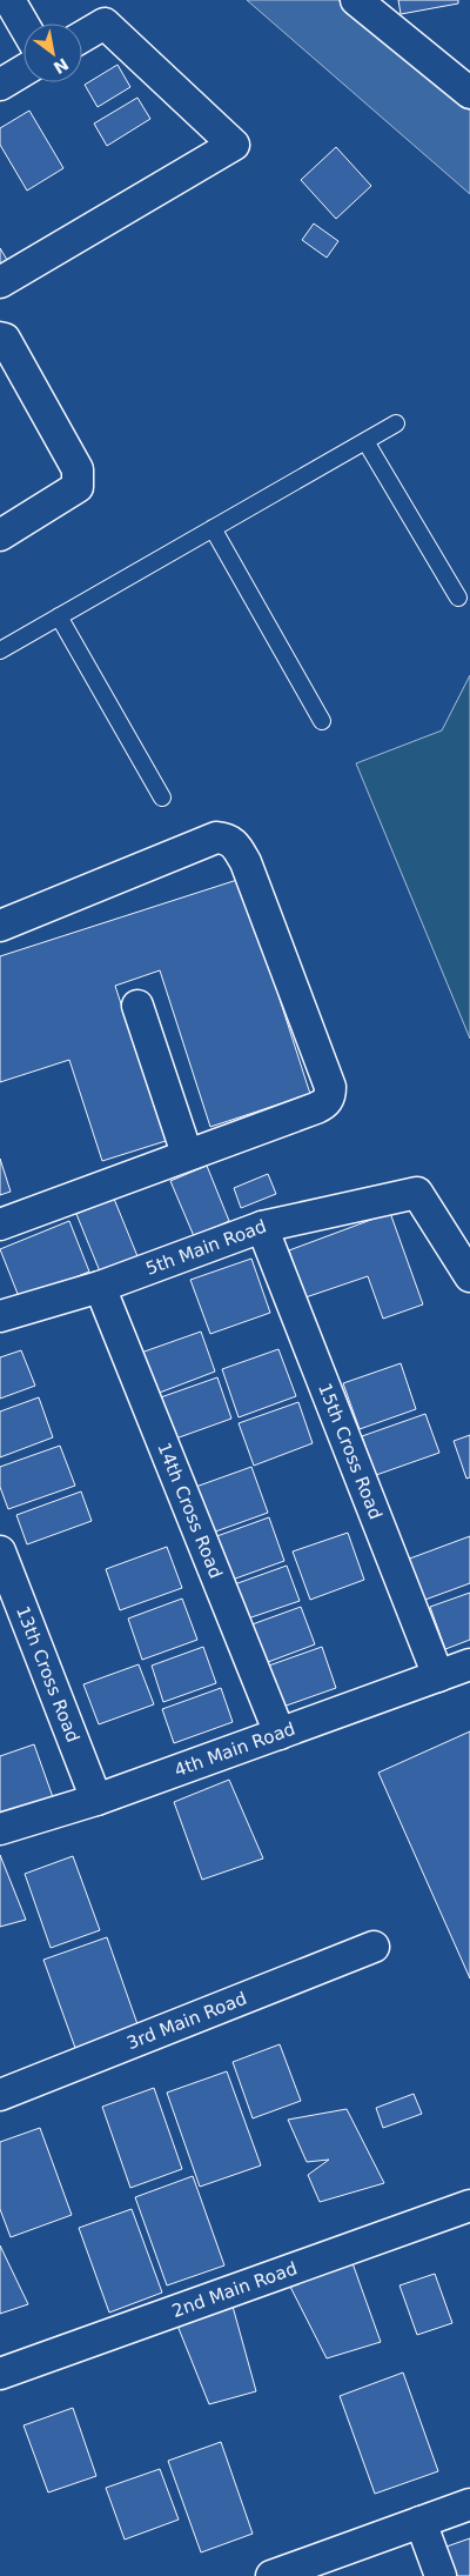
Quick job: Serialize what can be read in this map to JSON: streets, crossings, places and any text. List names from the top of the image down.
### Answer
{
  "streets": {
    "street": [
      "5th Main Road",
      "15th Cross Road",
      "14th Cross Road",
      "13th Cross Road",
      "4th Main Road",
      "3rd Main Road",
      "2nd Main Road"
    ]
  },
  "crossings": [
    ["5th Main Road", "15th Cross Road"],
    ["5th Main Road", "14th Cross Road"],
    ["15th Cross Road", "4th Main Road"],
    ["14th Cross Road", "4th Main Road"],
    ["13th Cross Road", "4th Main Road"]
  ],
  "north": "bottom right"
}
